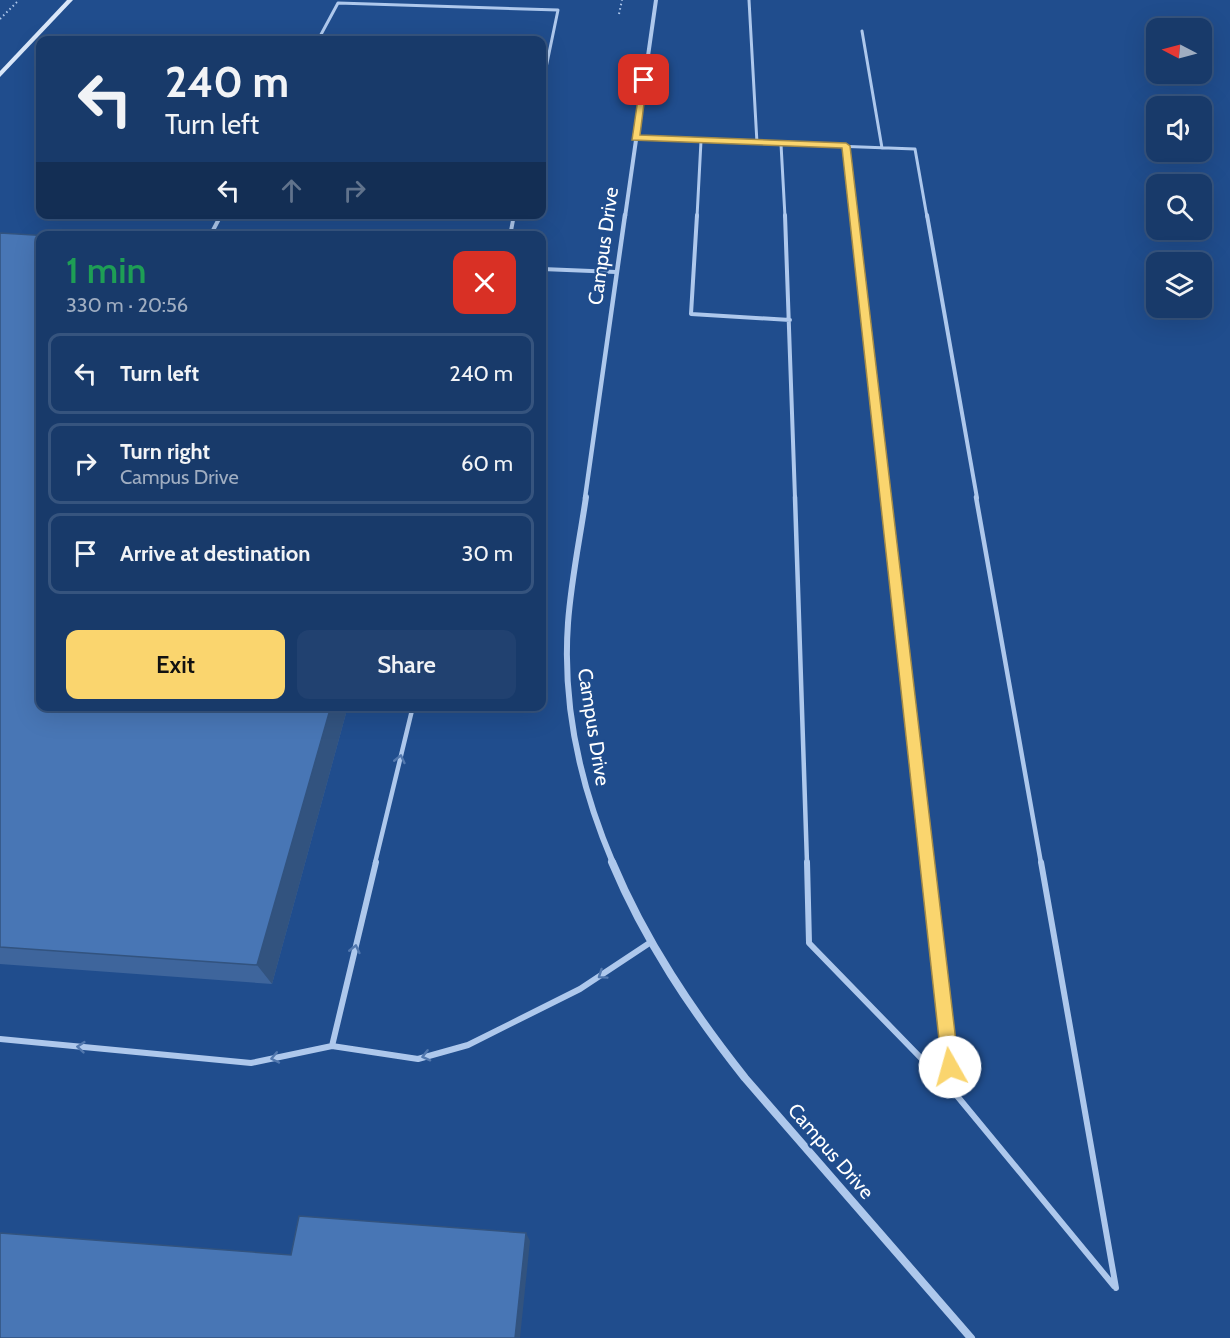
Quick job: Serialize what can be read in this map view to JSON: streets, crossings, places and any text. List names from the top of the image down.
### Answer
{
  "streets": {
    "street": ["Campus Drive"]
  },
  "north": "left",
  "page": {
    "turn": ["240 m", "Turn left"],
    "heading": ["1 min", "330 m · 20:56"],
    "list": [
      {
        "name": "Turn left",
        "value": "240 m"
      },
      {
        "name": "Turn right",
        "note": "Campus Drive",
        "value": "60 m"
      },
      {
        "name": "Arrive at destination",
        "value": "30 m"
      }
    ],
    "buttons": ["Exit", "Share"]
  }
}
